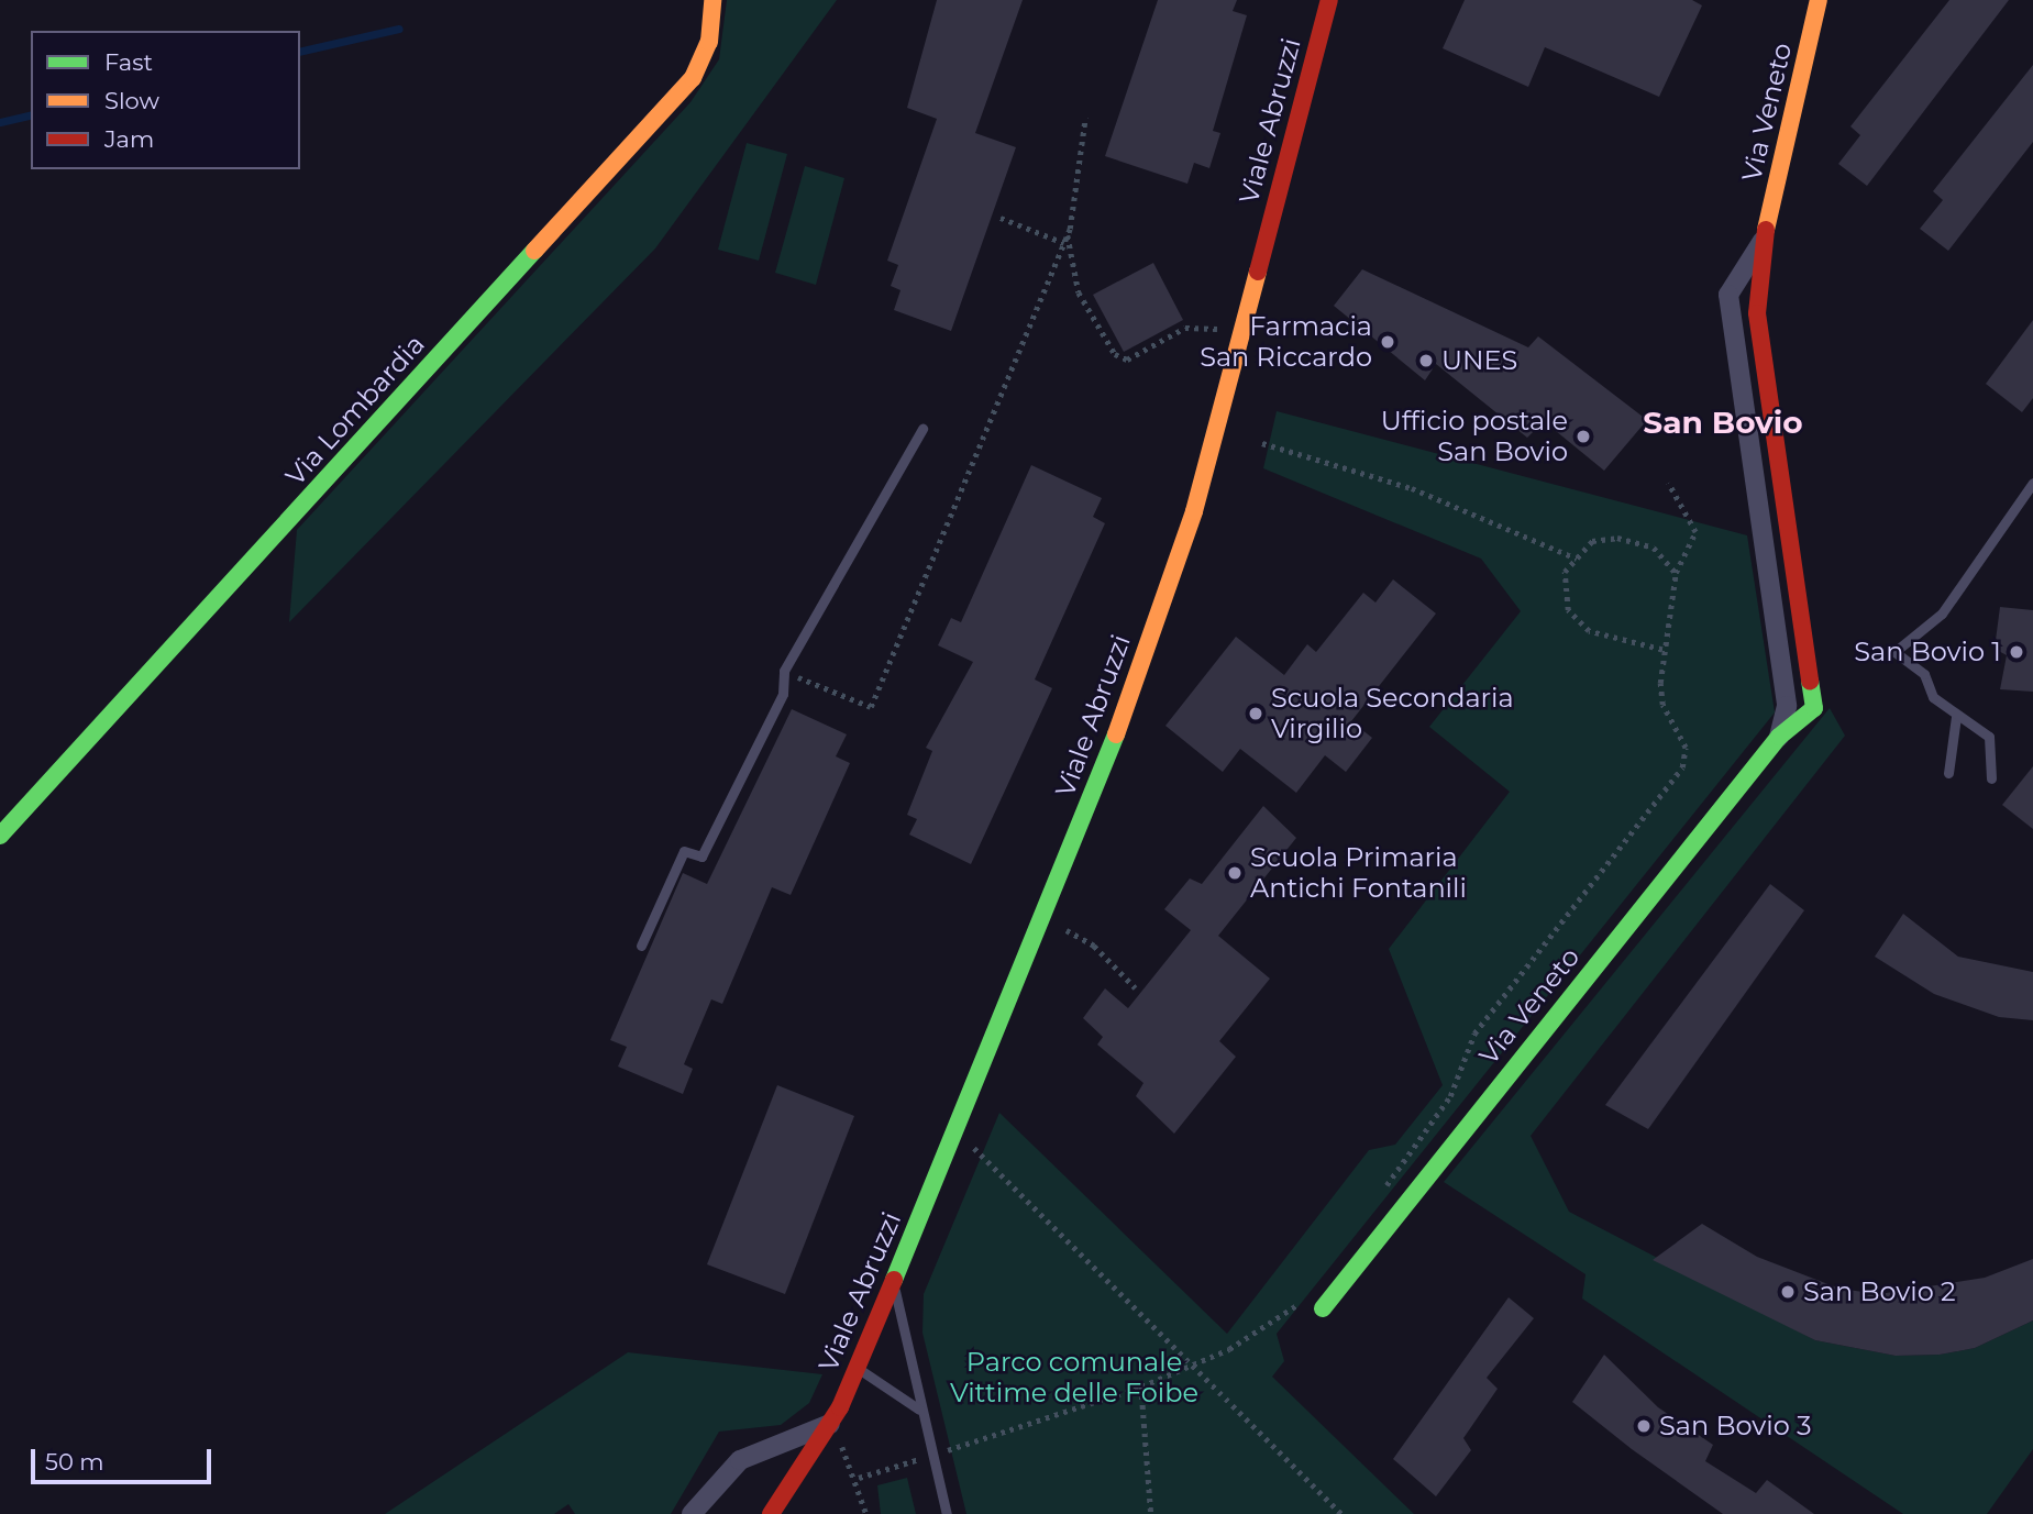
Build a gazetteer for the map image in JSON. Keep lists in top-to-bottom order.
{
  "streets": {
    "street": ["Via Veneto", "Viale Abruzzi", "Via Lombardia"]
  },
  "districts": ["San Bovio"],
  "parks": ["Parco comunale Vittime delle Foibe"],
  "places": [
    "Farmacia San Riccardo",
    "UNES",
    "Ufficio postale San Bovio",
    "San Bovio 1",
    "Scuola Secondaria Virgilio",
    "Scuola Primaria Antichi Fontanili",
    "San Bovio 2",
    "San Bovio 3"
  ],
  "legend": ["Fast", "Slow", "Jam"],
  "scale_bar": "50 m"
}
